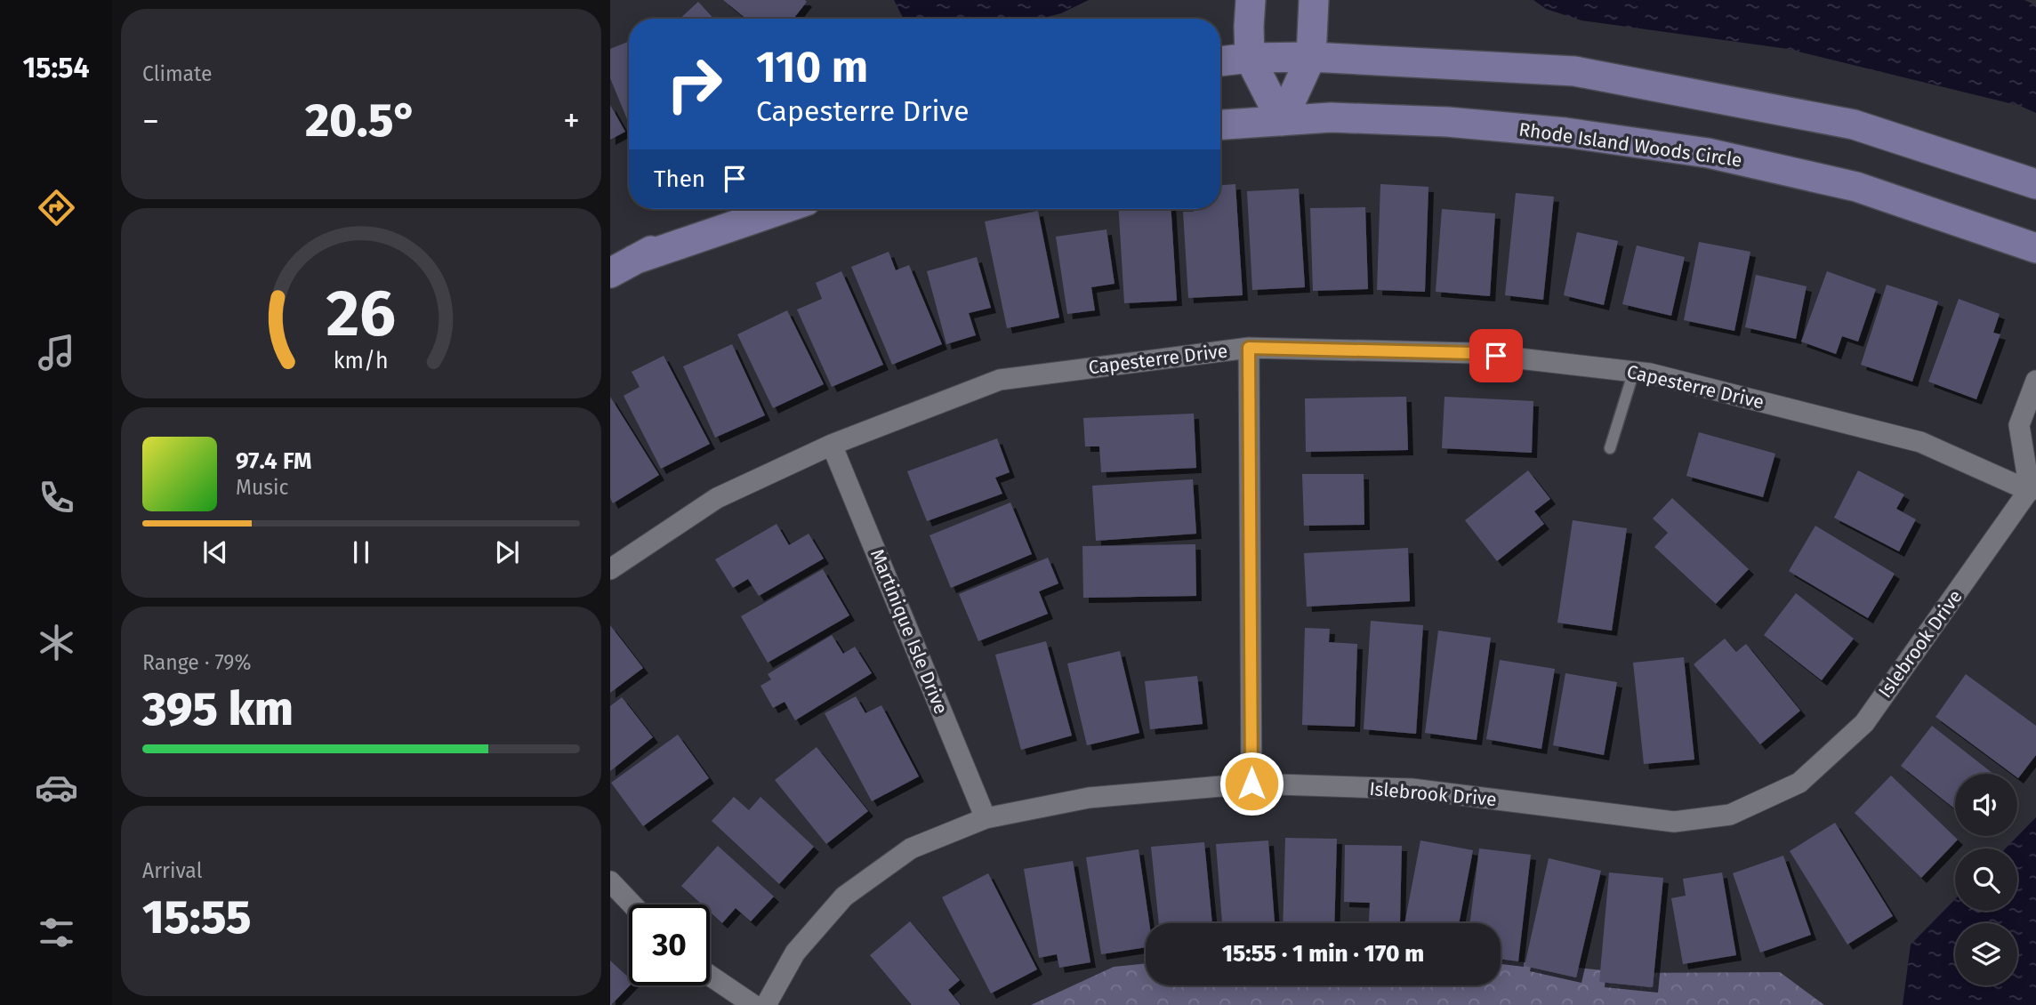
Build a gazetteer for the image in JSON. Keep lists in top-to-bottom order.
{
  "streets": {
    "street": [
      "Rhode Island Woods Circle",
      "Capesterre Drive",
      "Martinique Isle Drive",
      "Islebrook Drive"
    ]
  },
  "crossings": [
    ["Capesterre Drive", "Martinique Isle Drive"],
    ["Capesterre Drive", "Islebrook Drive"],
    ["Martinique Isle Drive", "Islebrook Drive"]
  ],
  "page": {
    "tabs": "15:54",
    "tile": [
      "Climate",
      ["Range · 79%", "395 km"],
      ["Arrival", "15:55"]
    ],
    "turn": ["110 m", "Capesterre Drive"],
    "heat": ["−", "20.5°", "+"],
    "then": "Then",
    "song": ["97.4 FM", "Music"],
    "limit": "30",
    "trip": "15:55 · 1 min · 170 m",
    "gauge": ["26", "km/h"]
  }
}
